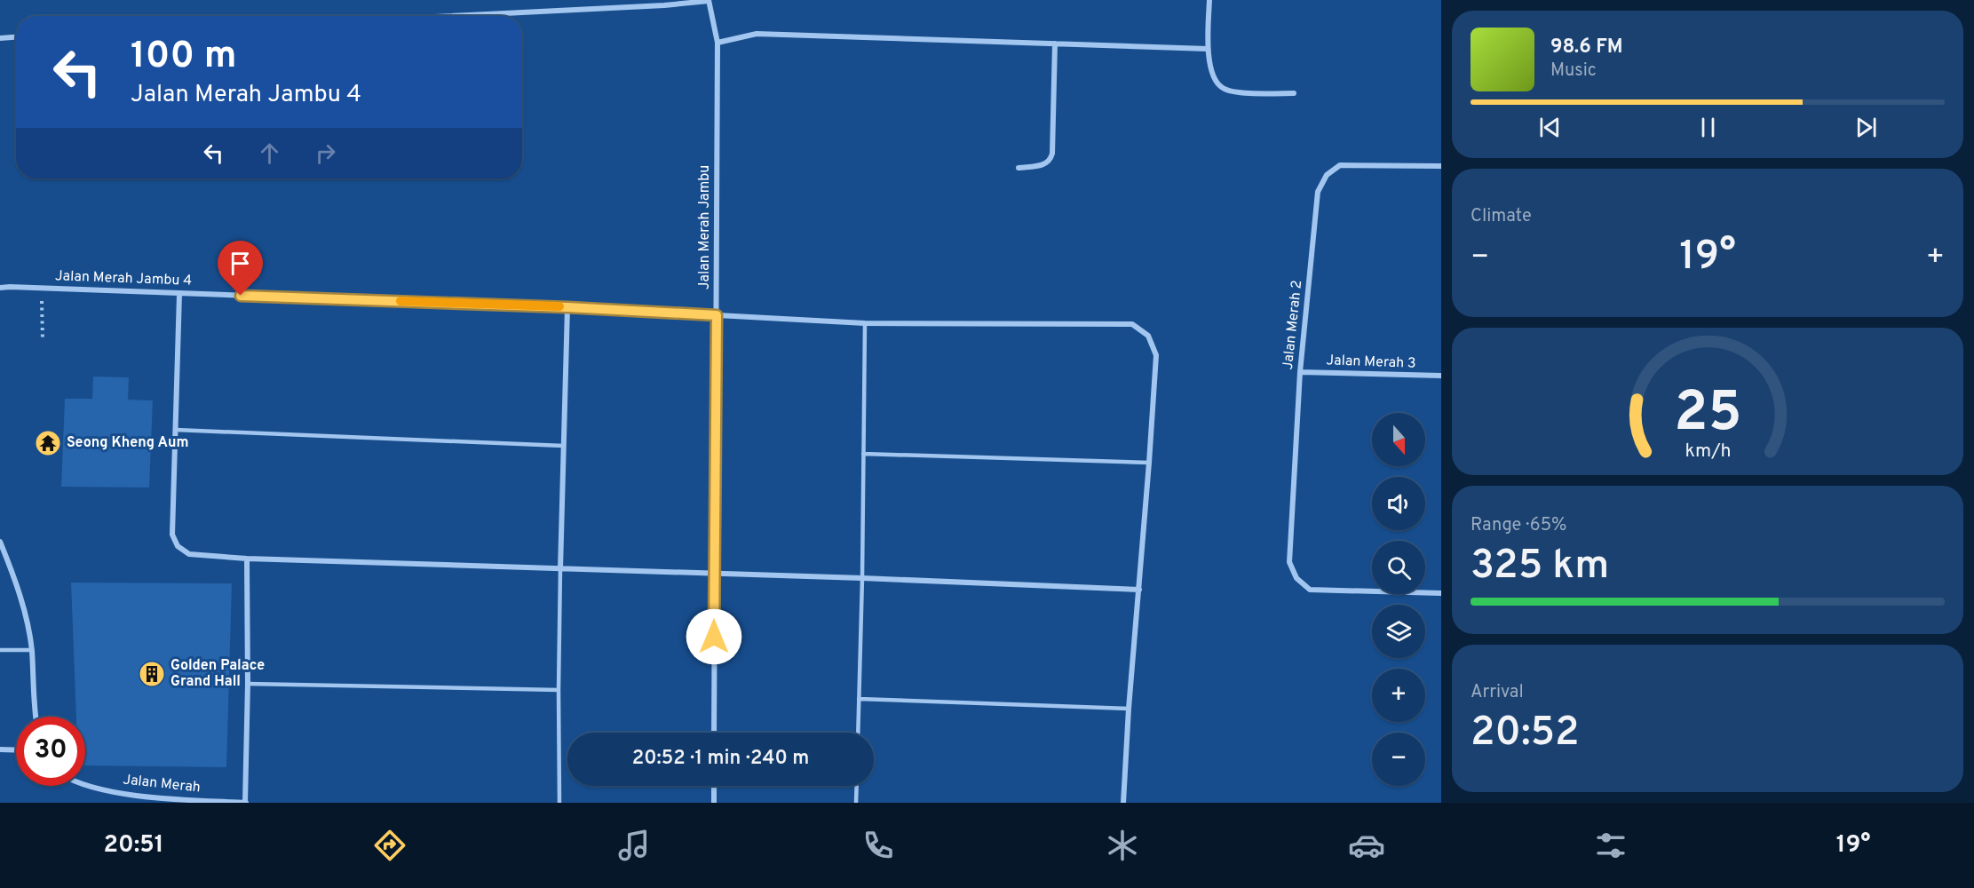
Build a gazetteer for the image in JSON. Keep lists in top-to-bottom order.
{
  "streets": {
    "street": [
      "Jalan Merah Jambu",
      "Jalan Merah Jambu 4",
      "Jalan Merah 2",
      "Jalan Merah 3",
      "Jalan Merah"
    ]
  },
  "crossings": [
    ["Jalan Merah Jambu", "Jalan Merah Jambu 4"],
    ["Jalan Merah 2", "Jalan Merah 3"]
  ],
  "places": {
    "temple": ["Seong Kheng Aum"],
    "building": ["Golden Palace Grand Hall"]
  },
  "north": "bottom",
  "page": {
    "turn": ["100 m", "Jalan Merah Jambu 4"],
    "song": ["98.6 FM", "Music"],
    "tile": [
      "Climate",
      ["Range · 65%", "325 km"],
      ["Arrival", "20:52"]
    ],
    "heat": ["−", "19°", "+"],
    "map_buttons": ["+", "−"],
    "limit": "30",
    "trip": "20:52 · 1 min · 240 m",
    "tabs": ["20:51", "19°"],
    "gauge": ["25", "km/h"]
  }
}
